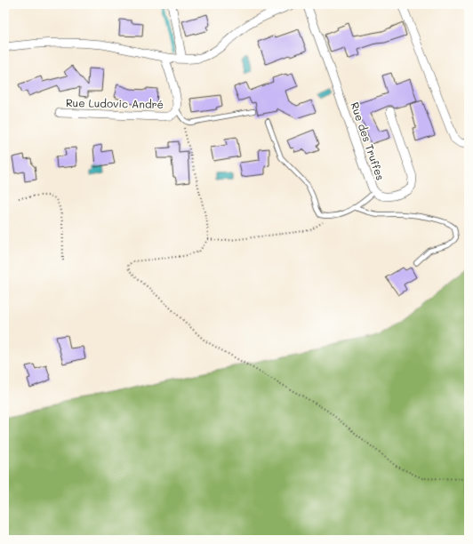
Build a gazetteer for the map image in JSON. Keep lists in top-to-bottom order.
{
  "streets": {
    "street": ["Rue Ludovic André", "Rue des Truffes"]
  }
}
